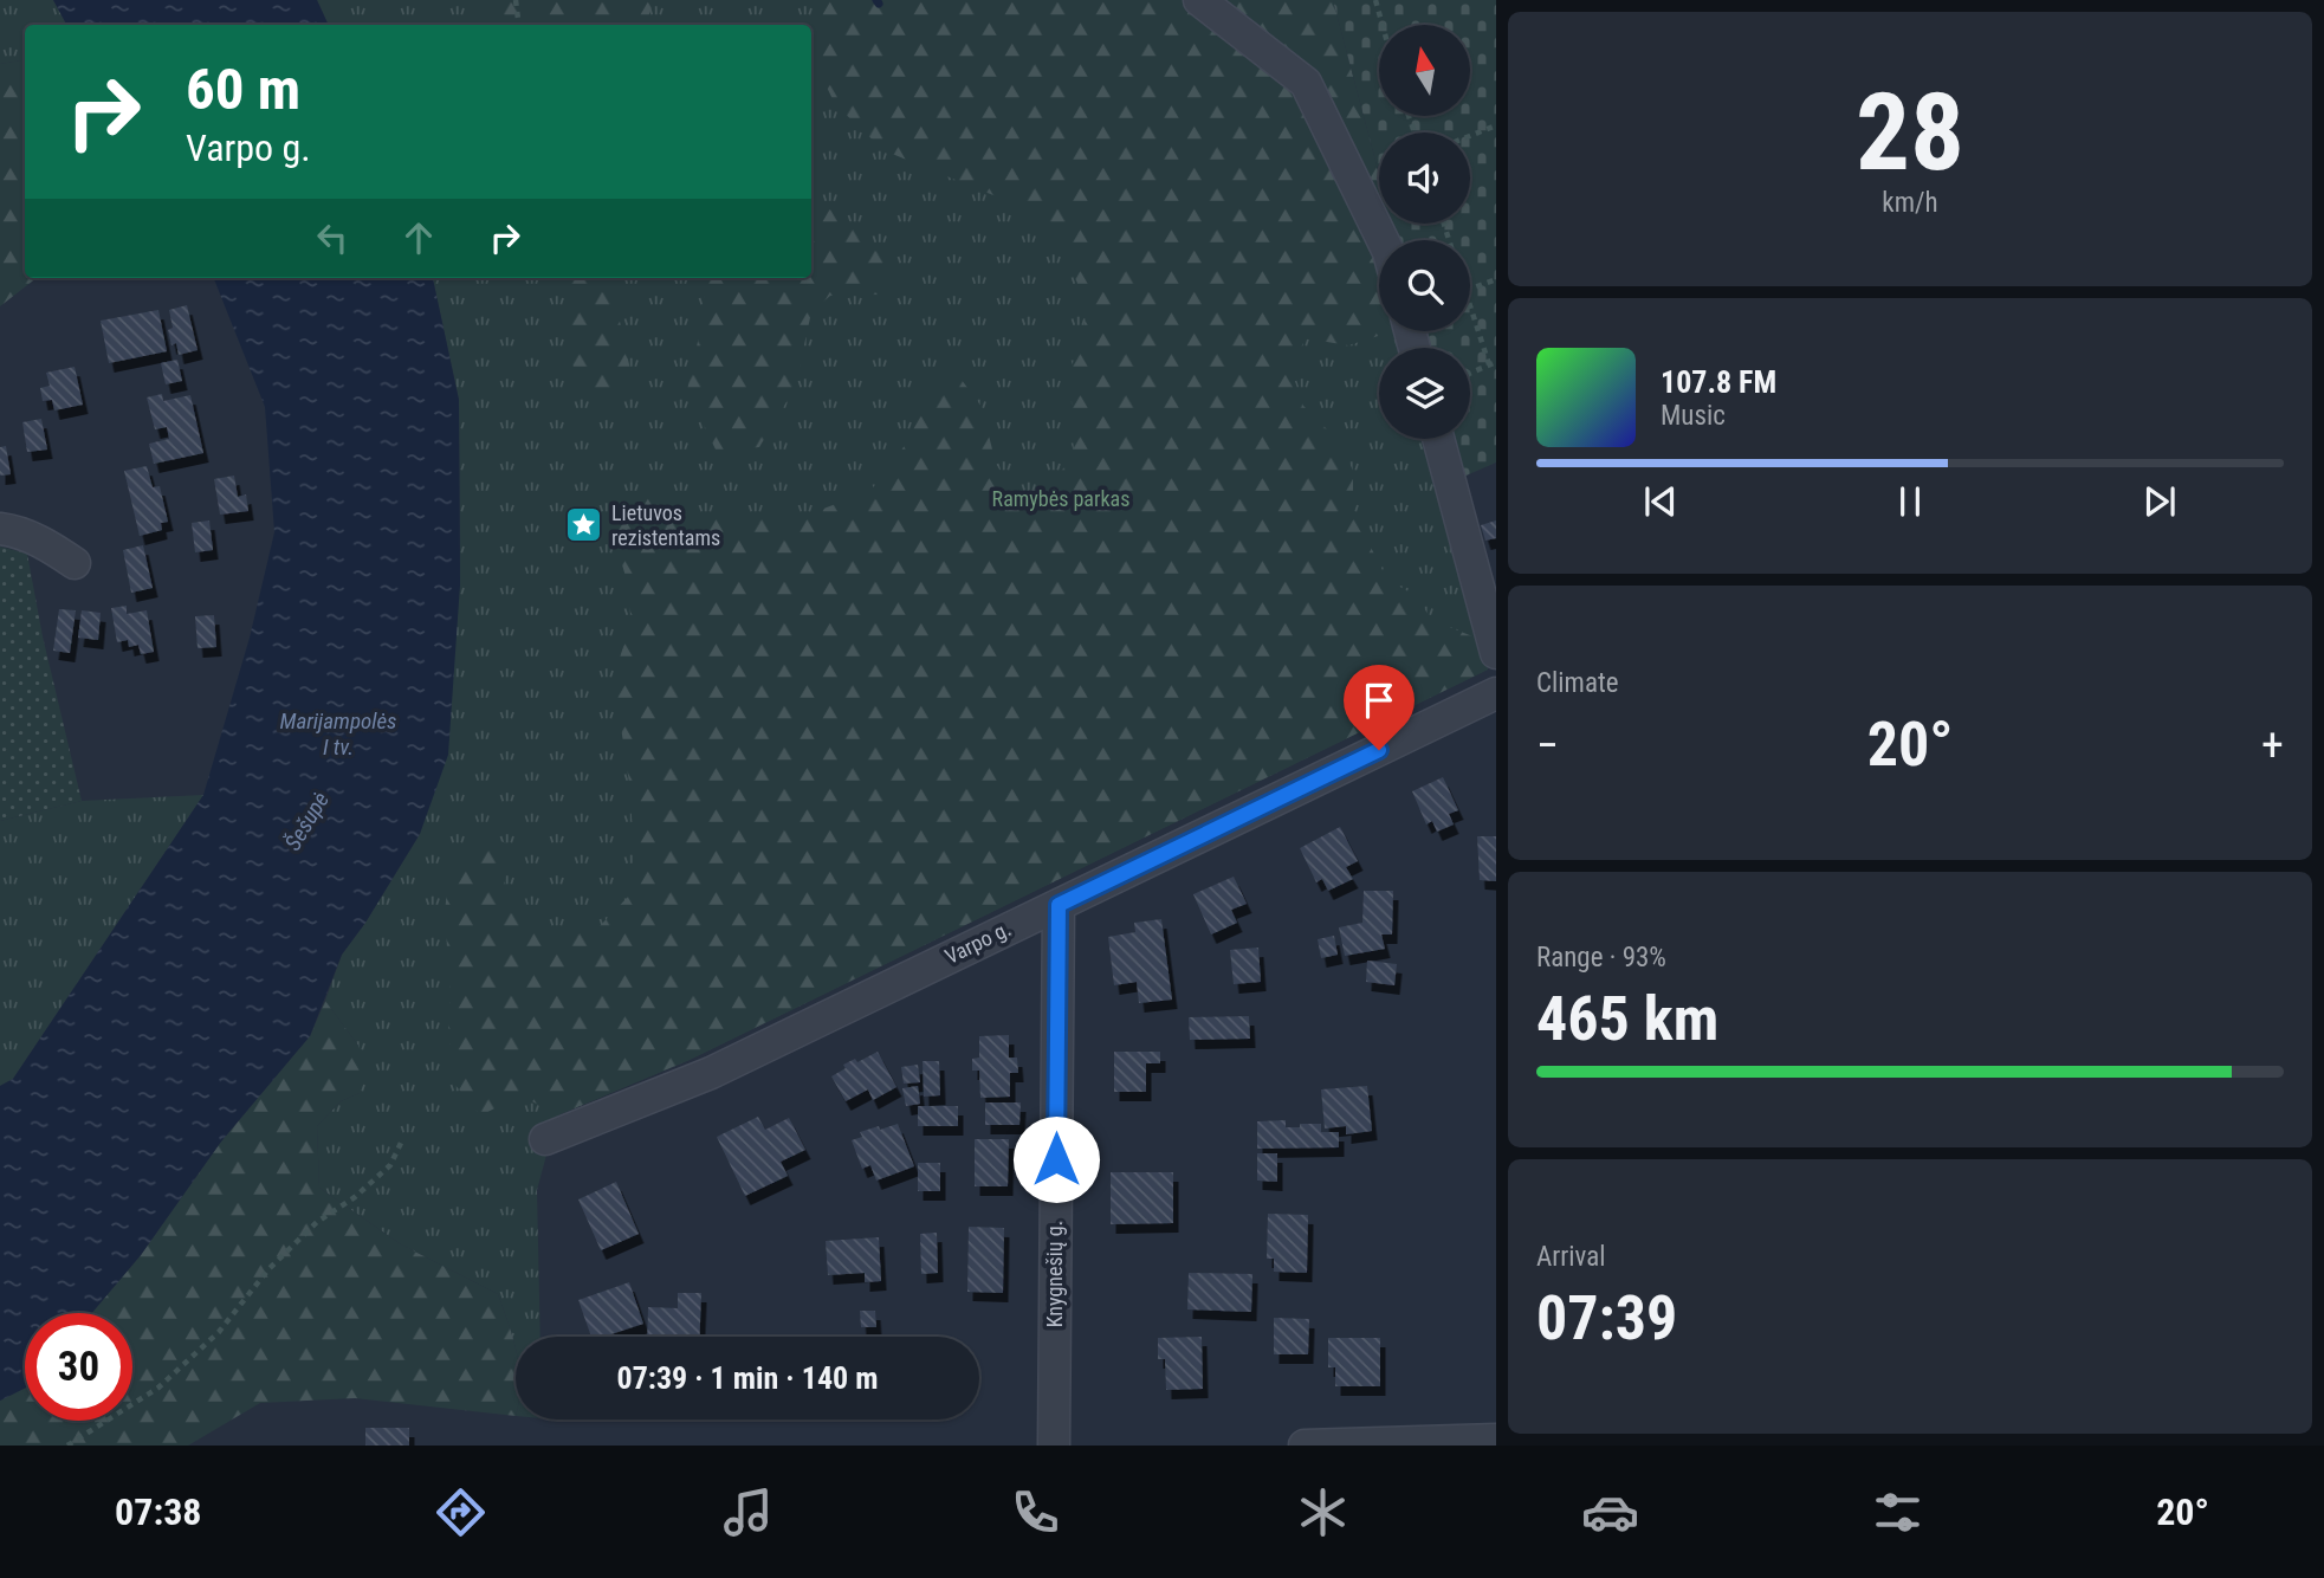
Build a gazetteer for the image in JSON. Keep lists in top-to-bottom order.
{
  "streets": {
    "street": ["Varpo g.", "Knygnešių g."]
  },
  "crossings": [
    ["Varpo g.", "Knygnešių g."]
  ],
  "water": ["Marijampolės I tv.", "Šešupė"],
  "parks": ["Ramybės parkas"],
  "places": {
    "place": ["Lietuvos rezistentams"]
  },
  "north": "top",
  "page": {
    "tile": [
      ["28", "km/h"],
      "Climate",
      ["Range · 93%", "465 km"],
      ["Arrival", "07:39"]
    ],
    "turn": ["60 m", "Varpo g."],
    "song": ["107.8 FM", "Music"],
    "heat": ["−", "20°", "+"],
    "limit": "30",
    "trip": "07:39 · 1 min · 140 m",
    "tabs": ["07:38", "20°"]
  }
}
